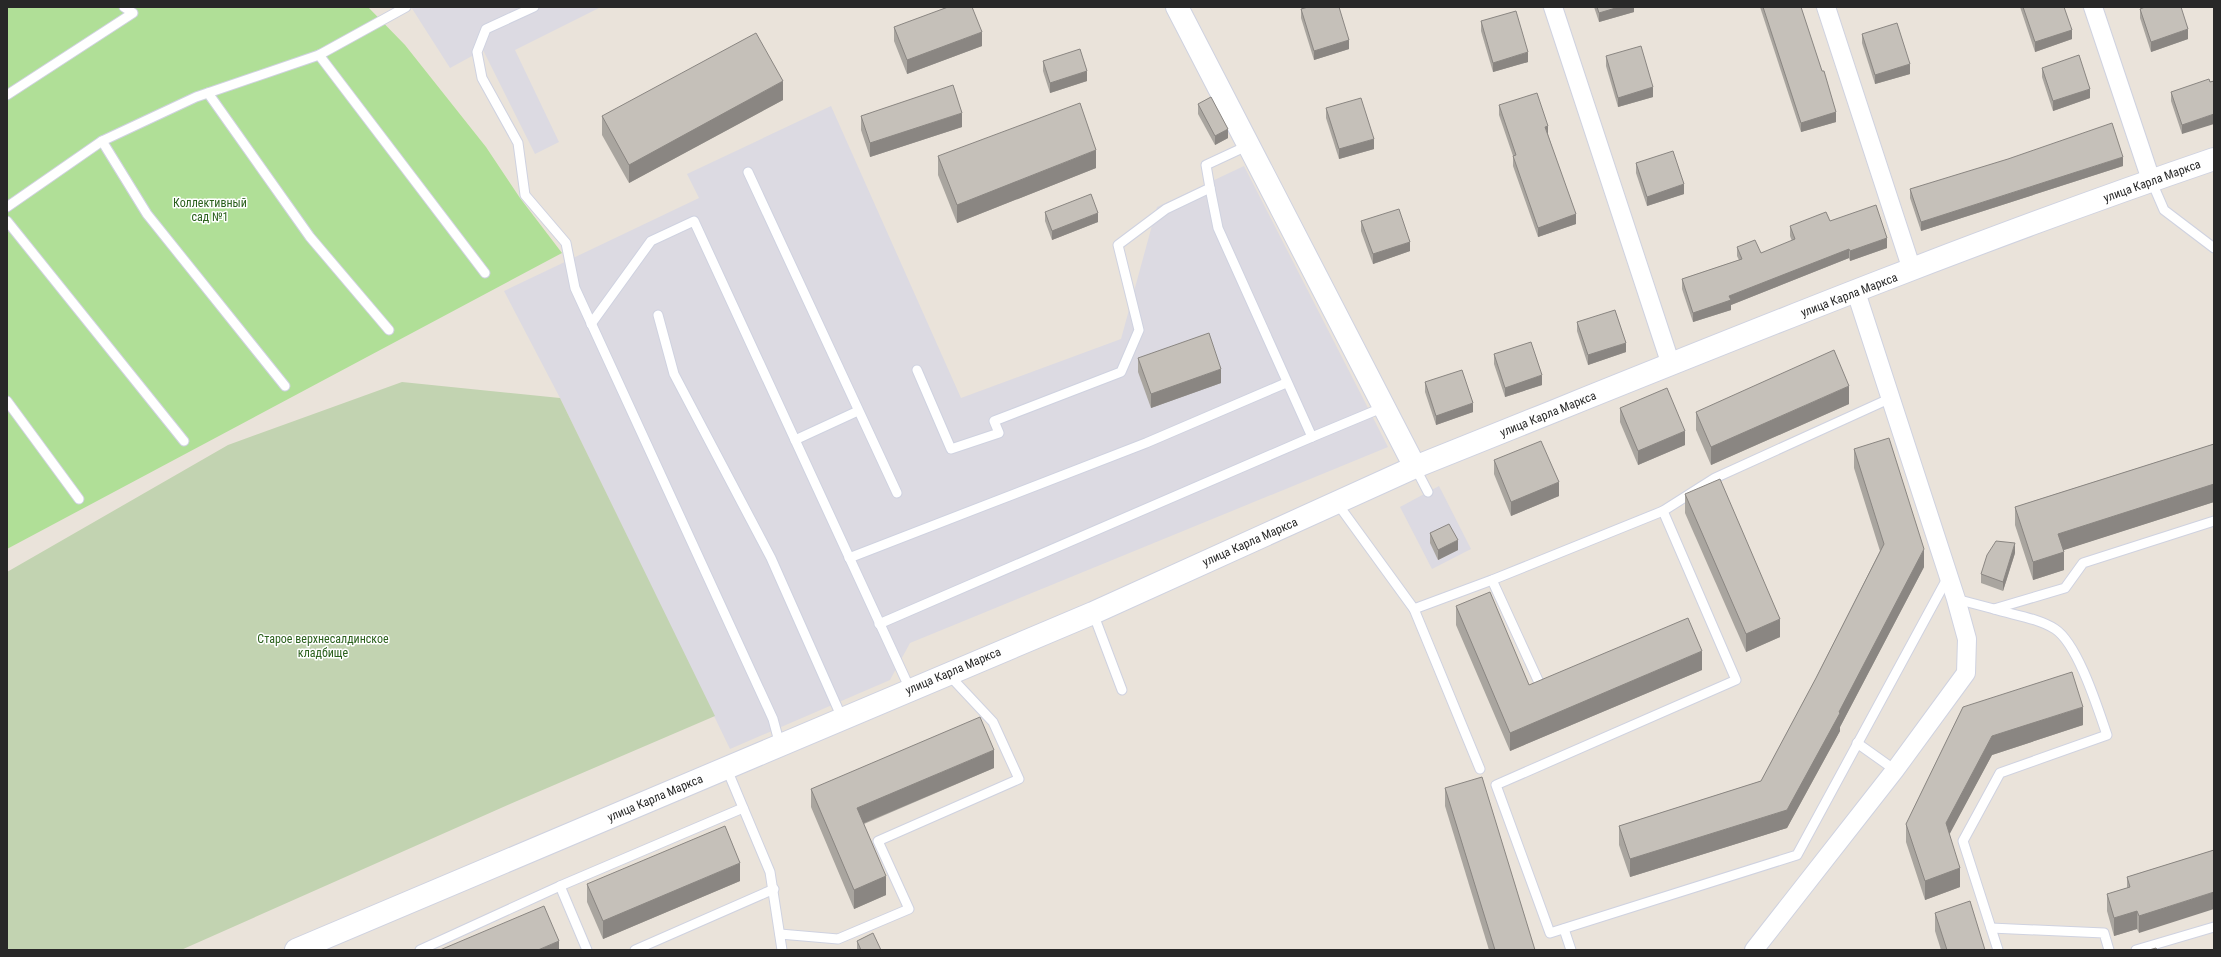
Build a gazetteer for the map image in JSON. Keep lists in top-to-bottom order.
{
  "streets": {
    "main road": ["улица Карла Маркса"]
  },
  "parks": ["Коллективный сад №1", "Старое верхнесалдинское кладбище"]
}
